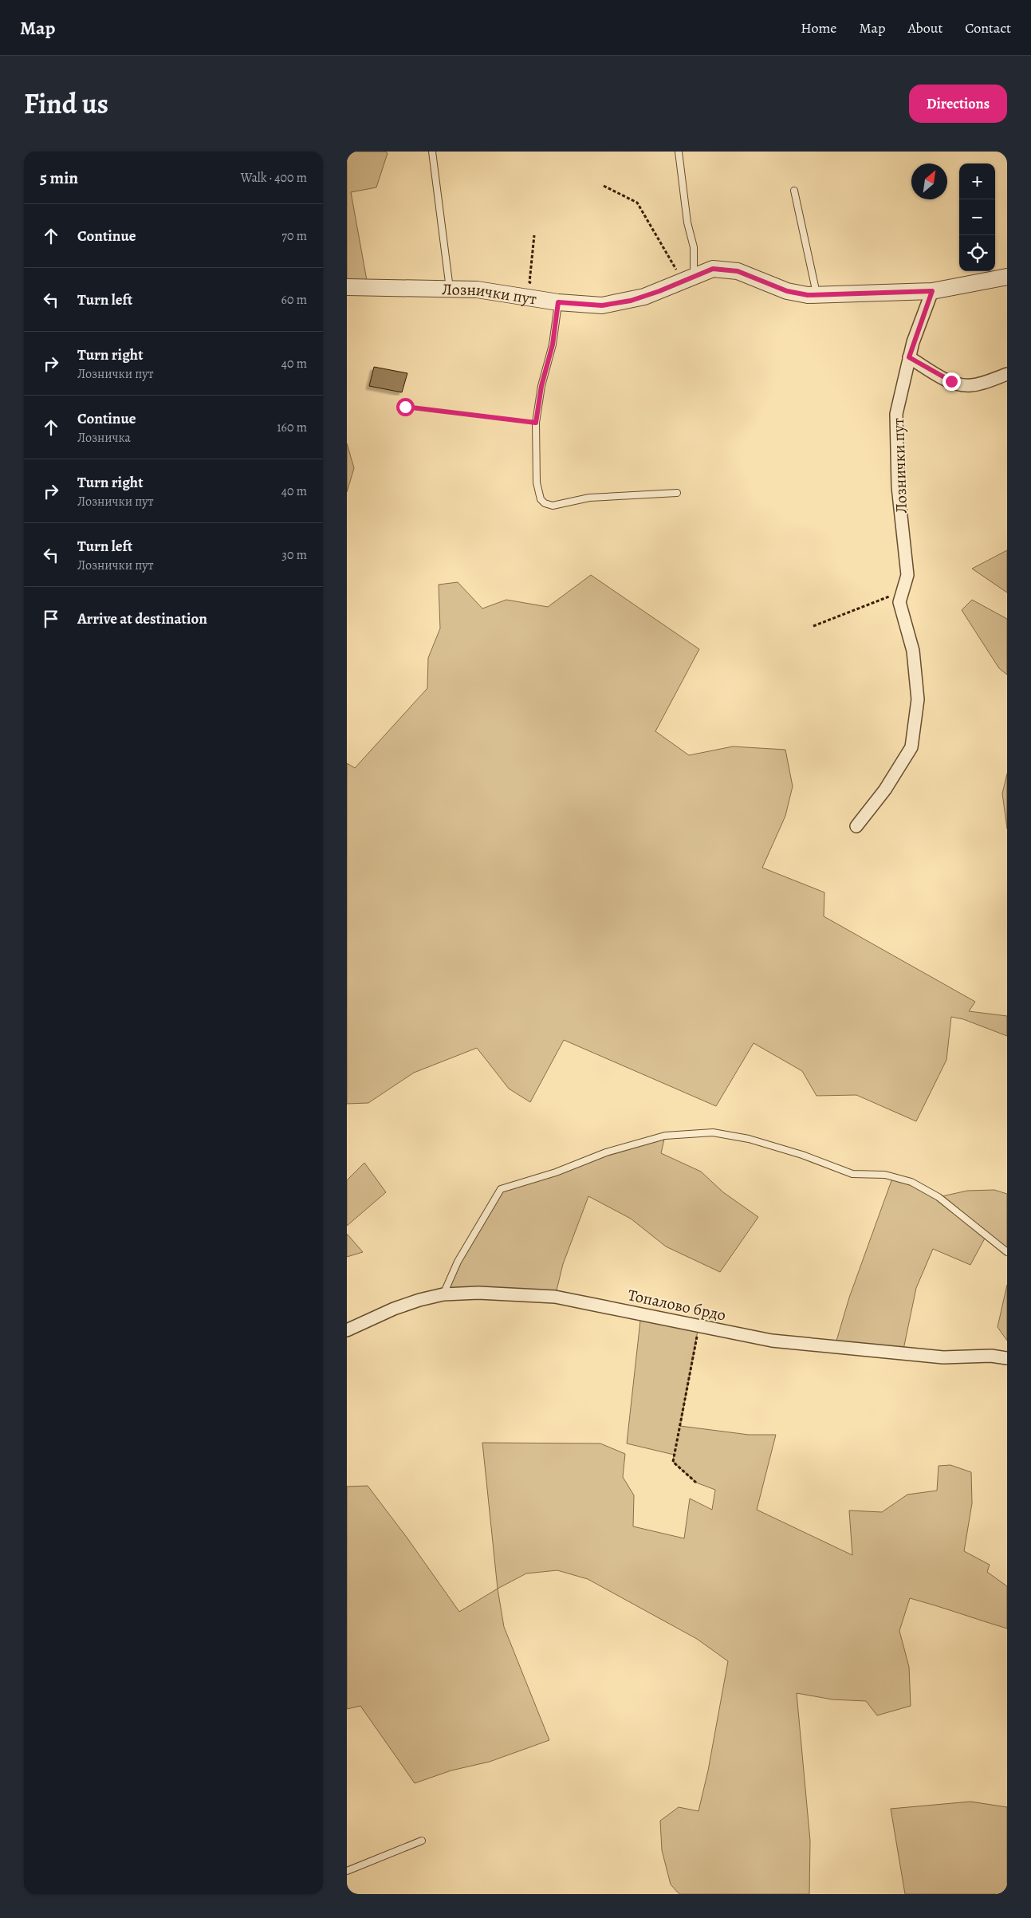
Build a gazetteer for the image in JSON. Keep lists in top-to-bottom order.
{
  "streets": {
    "street": ["Лознички пут", "Топалово брдо"]
  },
  "north": "top right",
  "page": {
    "header": "Map",
    "nav": [
      "Home",
      "Map",
      "About",
      "Contact"
    ],
    "title": "Find us",
    "buttons": "Directions",
    "heading": ["5 min", "Walk · 400 m"],
    "map_buttons": ["+", "−"],
    "list": [
      ["Continue", "70 m"],
      ["Turn left", "60 m"],
      ["Turn right", "Лознички пут", "40 m"],
      ["Continue", "Лозничка", "160 m"],
      ["Turn right", "Лознички пут", "40 m"],
      ["Turn left", "Лознички пут", "30 m"],
      "Arrive at destination"
    ]
  }
}
